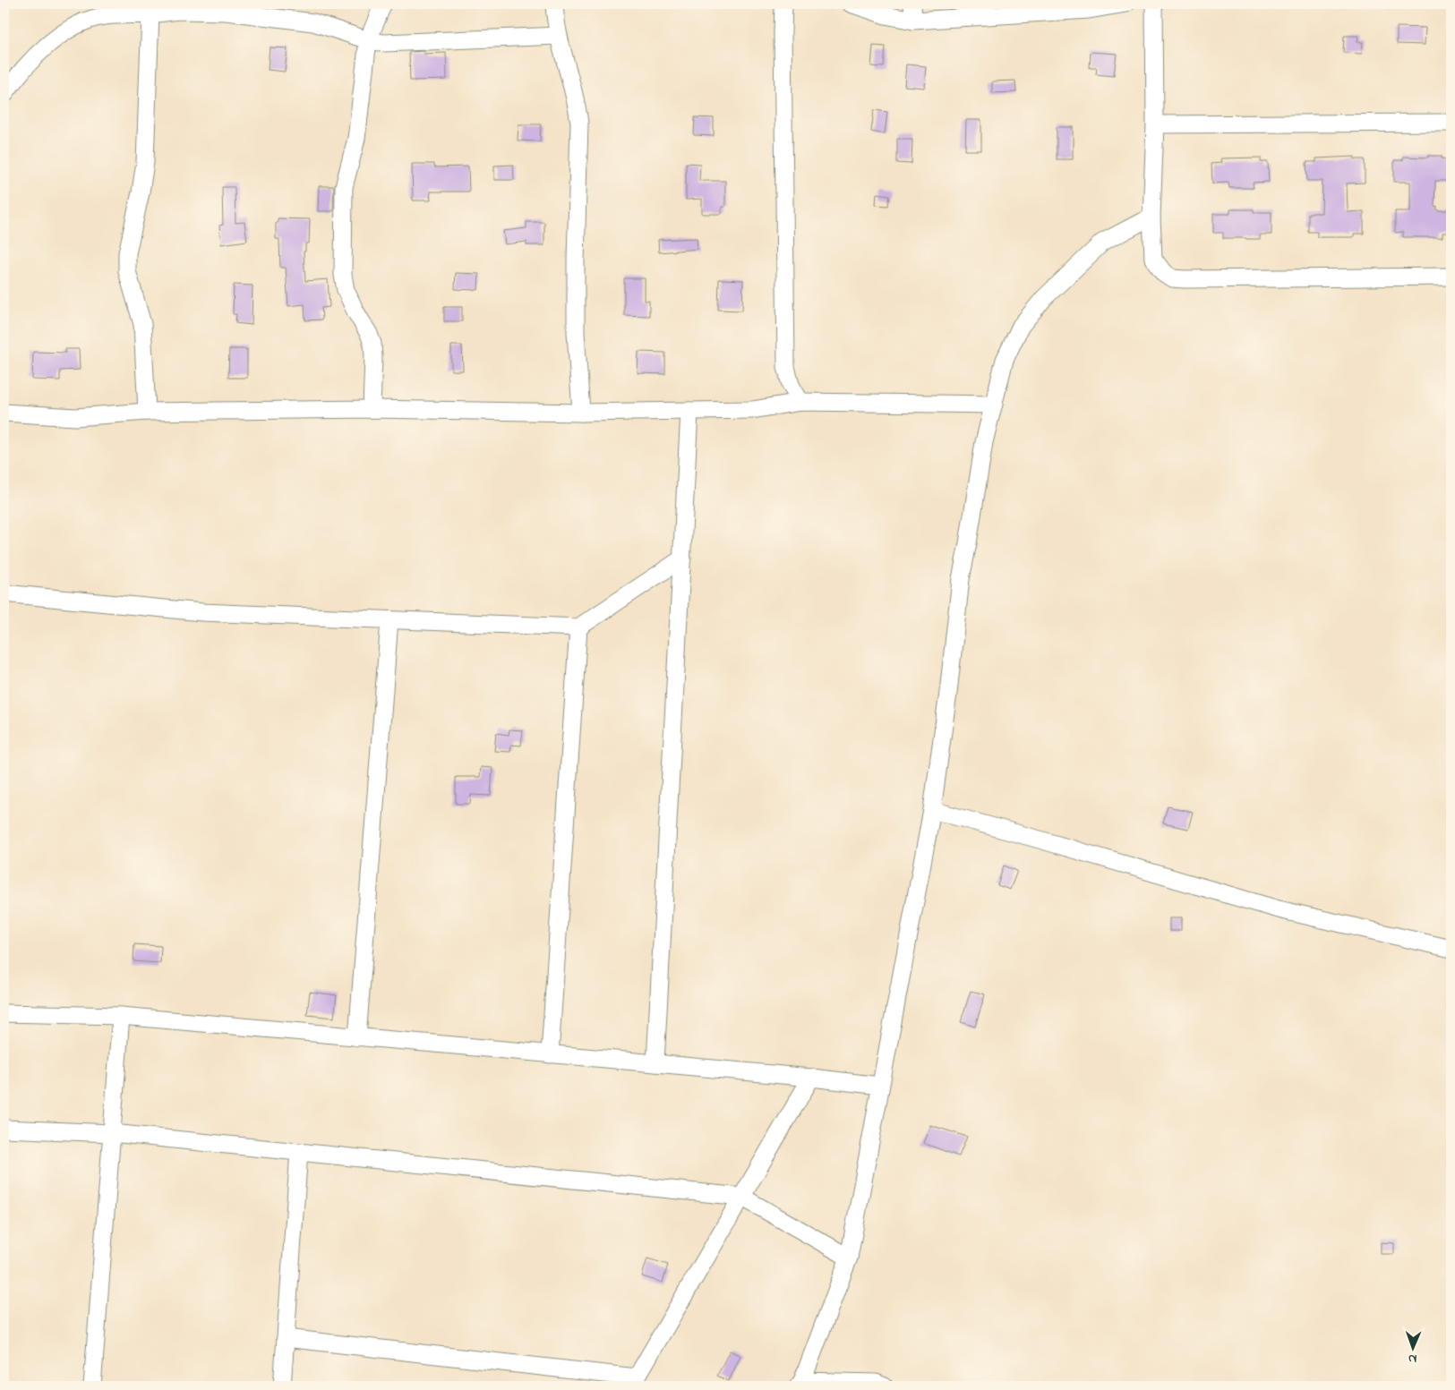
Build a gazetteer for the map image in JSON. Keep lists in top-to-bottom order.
{
  "north": "bottom"
}
